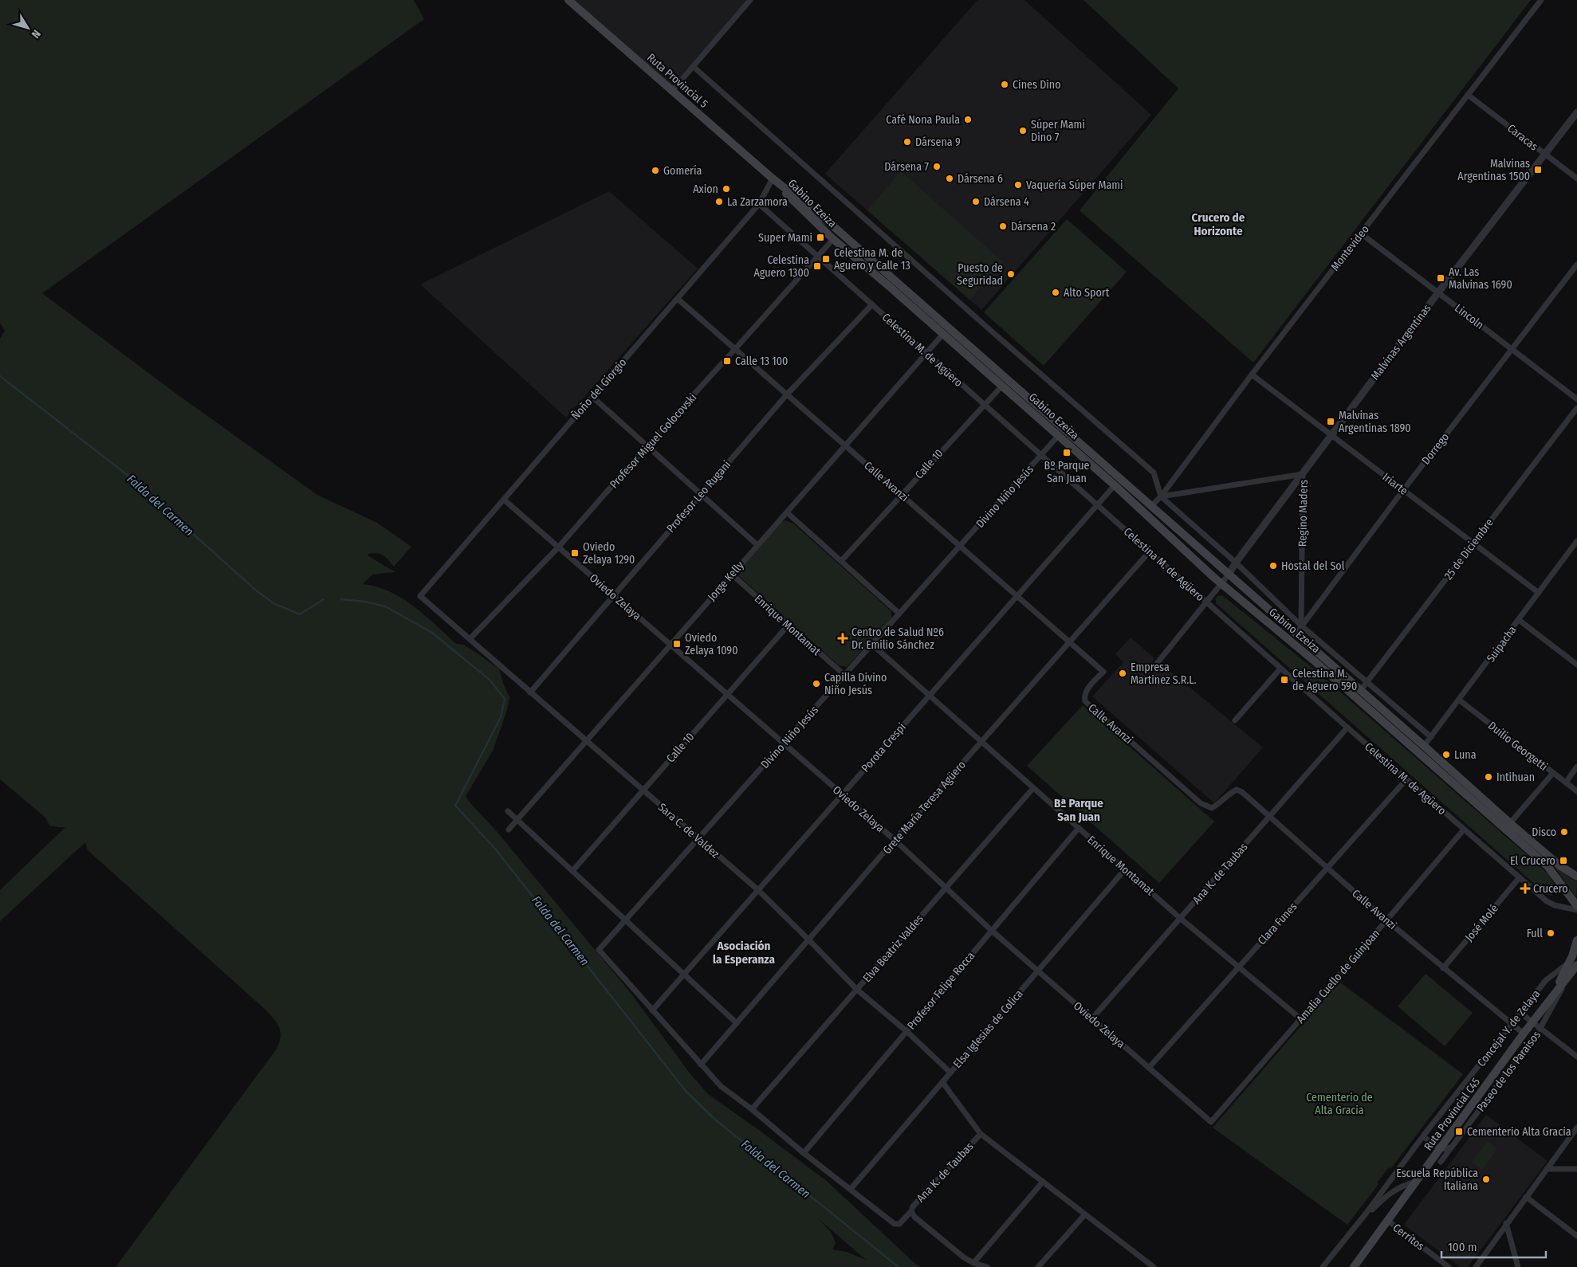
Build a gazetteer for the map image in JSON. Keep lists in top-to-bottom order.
{
  "streets": {
    "main road": ["Ruta Provincial 5", "Gabino Ezeiza", "Ruta Provincial C45"],
    "street": [
      "Caracas",
      "Montevideo",
      "Lincoln",
      "Malvinas Argentinas",
      "Celestina M. de Agüero",
      "Ñoño del Giorgio",
      "Profesor Miguel Golocovski",
      "Dorrego",
      "Calle 10",
      "Calle Avanzi",
      "Iriarte",
      "Profesor Leo Rugani",
      "Divino Niño Jesús",
      "Regino Maders",
      "25 de Diciembre",
      "Jorge Kelly",
      "Oviedo Zelaya",
      "Enrique Montamat",
      "Suipacha",
      "Duilio Georgetti",
      "Porota Crespi",
      "Grete María Teresa Agüero",
      "Sara C. de Valdez",
      "Ana K. de Taubas",
      "José Molé",
      "Clara Funes",
      "Elva Beatriz Valdes",
      "Amalia Cuello de Guinjoan",
      "Profesor Felipe Rocca",
      "Concejal Y. de Zelaya",
      "Elsa Iglesias de Colica",
      "Paseo de los Paraisos",
      "Cerritos"
    ]
  },
  "crossings": [
    ["Ruta Provincial 5", "Gabino Ezeiza"],
    ["Ruta Provincial 5", "Ñoño del Giorgio"],
    ["Caracas", "Montevideo"],
    ["Caracas", "Malvinas Argentinas"],
    ["Gabino Ezeiza", "Montevideo"],
    ["Gabino Ezeiza", "Malvinas Argentinas"],
    ["Gabino Ezeiza", "Ñoño del Giorgio"],
    ["Gabino Ezeiza", "Profesor Miguel Golocovski"],
    ["Gabino Ezeiza", "Dorrego"],
    ["Gabino Ezeiza", "Calle 10"],
    ["Gabino Ezeiza", "Divino Niño Jesús"],
    ["Gabino Ezeiza", "25 de Diciembre"],
    ["Gabino Ezeiza", "Jorge Kelly"],
    ["Gabino Ezeiza", "Suipacha"],
    ["Gabino Ezeiza", "Porota Crespi"],
    ["Montevideo", "Lincoln"],
    ["Montevideo", "Iriarte"],
    ["Montevideo", "Regino Maders"],
    ["Lincoln", "Malvinas Argentinas"],
    ["Lincoln", "Dorrego"],
    ["Malvinas Argentinas", "Iriarte"],
    ["Malvinas Argentinas", "Regino Maders"],
    ["Celestina M. de Agüero", "Ñoño del Giorgio"],
    ["Celestina M. de Agüero", "Profesor Miguel Golocovski"],
    ["Celestina M. de Agüero", "Calle 10"],
    ["Celestina M. de Agüero", "Profesor Leo Rugani"],
    ["Celestina M. de Agüero", "Divino Niño Jesús"],
    ["Celestina M. de Agüero", "Jorge Kelly"],
    ["Celestina M. de Agüero", "Porota Crespi"],
    ["Celestina M. de Agüero", "Grete María Teresa Agüero"],
    ["Celestina M. de Agüero", "Ana K. de Taubas"],
    ["Celestina M. de Agüero", "José Molé"],
    ["Celestina M. de Agüero", "Clara Funes"],
    ["Celestina M. de Agüero", "Amalia Cuello de Guinjoan"],
    ["Ñoño del Giorgio", "Calle Avanzi"],
    ["Ñoño del Giorgio", "Oviedo Zelaya"],
    ["Ñoño del Giorgio", "Sara C. de Valdez"],
    ["Profesor Miguel Golocovski", "Calle Avanzi"],
    ["Profesor Miguel Golocovski", "Oviedo Zelaya"],
    ["Profesor Miguel Golocovski", "Sara C. de Valdez"],
    ["Dorrego", "Iriarte"],
    ["Dorrego", "Regino Maders"],
    ["Calle 10", "Calle Avanzi"],
    ["Calle 10", "Oviedo Zelaya"],
    ["Calle 10", "Enrique Montamat"],
    ["Calle 10", "Sara C. de Valdez"],
    ["Calle Avanzi", "Profesor Leo Rugani"],
    ["Calle Avanzi", "Divino Niño Jesús"],
    ["Calle Avanzi", "Jorge Kelly"],
    ["Calle Avanzi", "Porota Crespi"],
    ["Calle Avanzi", "Grete María Teresa Agüero"],
    ["Calle Avanzi", "Ana K. de Taubas"],
    ["Calle Avanzi", "José Molé"],
    ["Calle Avanzi", "Clara Funes"],
    ["Calle Avanzi", "Amalia Cuello de Guinjoan"],
    ["Calle Avanzi", "Concejal Y. de Zelaya"],
    ["Calle Avanzi", "Ruta Provincial C45"],
    ["Iriarte", "25 de Diciembre"],
    ["Iriarte", "Suipacha"],
    ["Profesor Leo Rugani", "Oviedo Zelaya"],
    ["Profesor Leo Rugani", "Sara C. de Valdez"],
    ["Divino Niño Jesús", "Oviedo Zelaya"],
    ["Divino Niño Jesús", "Enrique Montamat"],
    ["Divino Niño Jesús", "Porota Crespi"],
    ["Divino Niño Jesús", "Sara C. de Valdez"],
    ["Jorge Kelly", "Oviedo Zelaya"],
    ["Jorge Kelly", "Enrique Montamat"],
    ["Jorge Kelly", "Sara C. de Valdez"],
    ["Oviedo Zelaya", "Porota Crespi"],
    ["Oviedo Zelaya", "Grete María Teresa Agüero"],
    ["Oviedo Zelaya", "Ana K. de Taubas"],
    ["Oviedo Zelaya", "Clara Funes"],
    ["Oviedo Zelaya", "Elva Beatriz Valdes"],
    ["Oviedo Zelaya", "Amalia Cuello de Guinjoan"],
    ["Oviedo Zelaya", "Profesor Felipe Rocca"],
    ["Oviedo Zelaya", "Elsa Iglesias de Colica"],
    ["Enrique Montamat", "Porota Crespi"],
    ["Enrique Montamat", "Grete María Teresa Agüero"],
    ["Enrique Montamat", "Ana K. de Taubas"],
    ["Enrique Montamat", "Clara Funes"],
    ["Enrique Montamat", "Elva Beatriz Valdes"],
    ["Enrique Montamat", "Amalia Cuello de Guinjoan"],
    ["Enrique Montamat", "Profesor Felipe Rocca"],
    ["Enrique Montamat", "Elsa Iglesias de Colica"],
    ["Suipacha", "Duilio Georgetti"],
    ["Porota Crespi", "Sara C. de Valdez"],
    ["Grete María Teresa Agüero", "Sara C. de Valdez"],
    ["Sara C. de Valdez", "Elva Beatriz Valdes"],
    ["Sara C. de Valdez", "Profesor Felipe Rocca"],
    ["Sara C. de Valdez", "Elsa Iglesias de Colica"],
    ["Ana K. de Taubas", "Elsa Iglesias de Colica"],
    ["Concejal Y. de Zelaya", "Ruta Provincial C45"],
    ["Paseo de los Paraisos", "Ruta Provincial C45"],
    ["Ruta Provincial C45", "Cerritos"]
  ],
  "districts": ["Crucero de Horizonte", "Bª Parque San Juan", "Asociación la Esperanza"],
  "water": ["Falda del Carmen"],
  "parks": ["Cementerio de Alta Gracia"],
  "places": {
    "other": [
      "Cines Dino",
      "Café Nona Paula",
      "Súper Mami Dino 7",
      "Dársena 9",
      "Dársena 7",
      "Gomería",
      "Dársena 6",
      "Vaquería Súper Mami",
      "Axion",
      "La Zarzamora",
      "Dársena 4",
      "Dársena 2",
      "Puesto de Seguridad",
      "Alto Sport",
      "Hostal del Sol",
      "Empresa Martinez S.R.L.",
      "Capilla Divino Niño Jesús",
      "Luna",
      "Intihuan",
      "Disco",
      "Full",
      "Escuela República Italiana"
    ],
    "transit": [
      "Malvinas Argentinas 1500",
      "Super Mami",
      "Celestina M. de Aguero y Calle 13",
      "Celestina Aguero 1300",
      "Av. Las Malvinas 1690",
      "Calle 13 100",
      "Malvinas Argentinas 1890",
      "Bº Parque San Juan",
      "Oviedo Zelaya 1290",
      "Oviedo Zelaya 1090",
      "Celestina M. de Aguero 590",
      "El Crucero",
      "Cementerio Alta Gracia"
    ],
    "health": ["Centro de Salud Nº6 Dr. Emilio Sánchez", "Crucero"]
  },
  "scale_bar": "100 m",
  "north": "bottom right"
}
